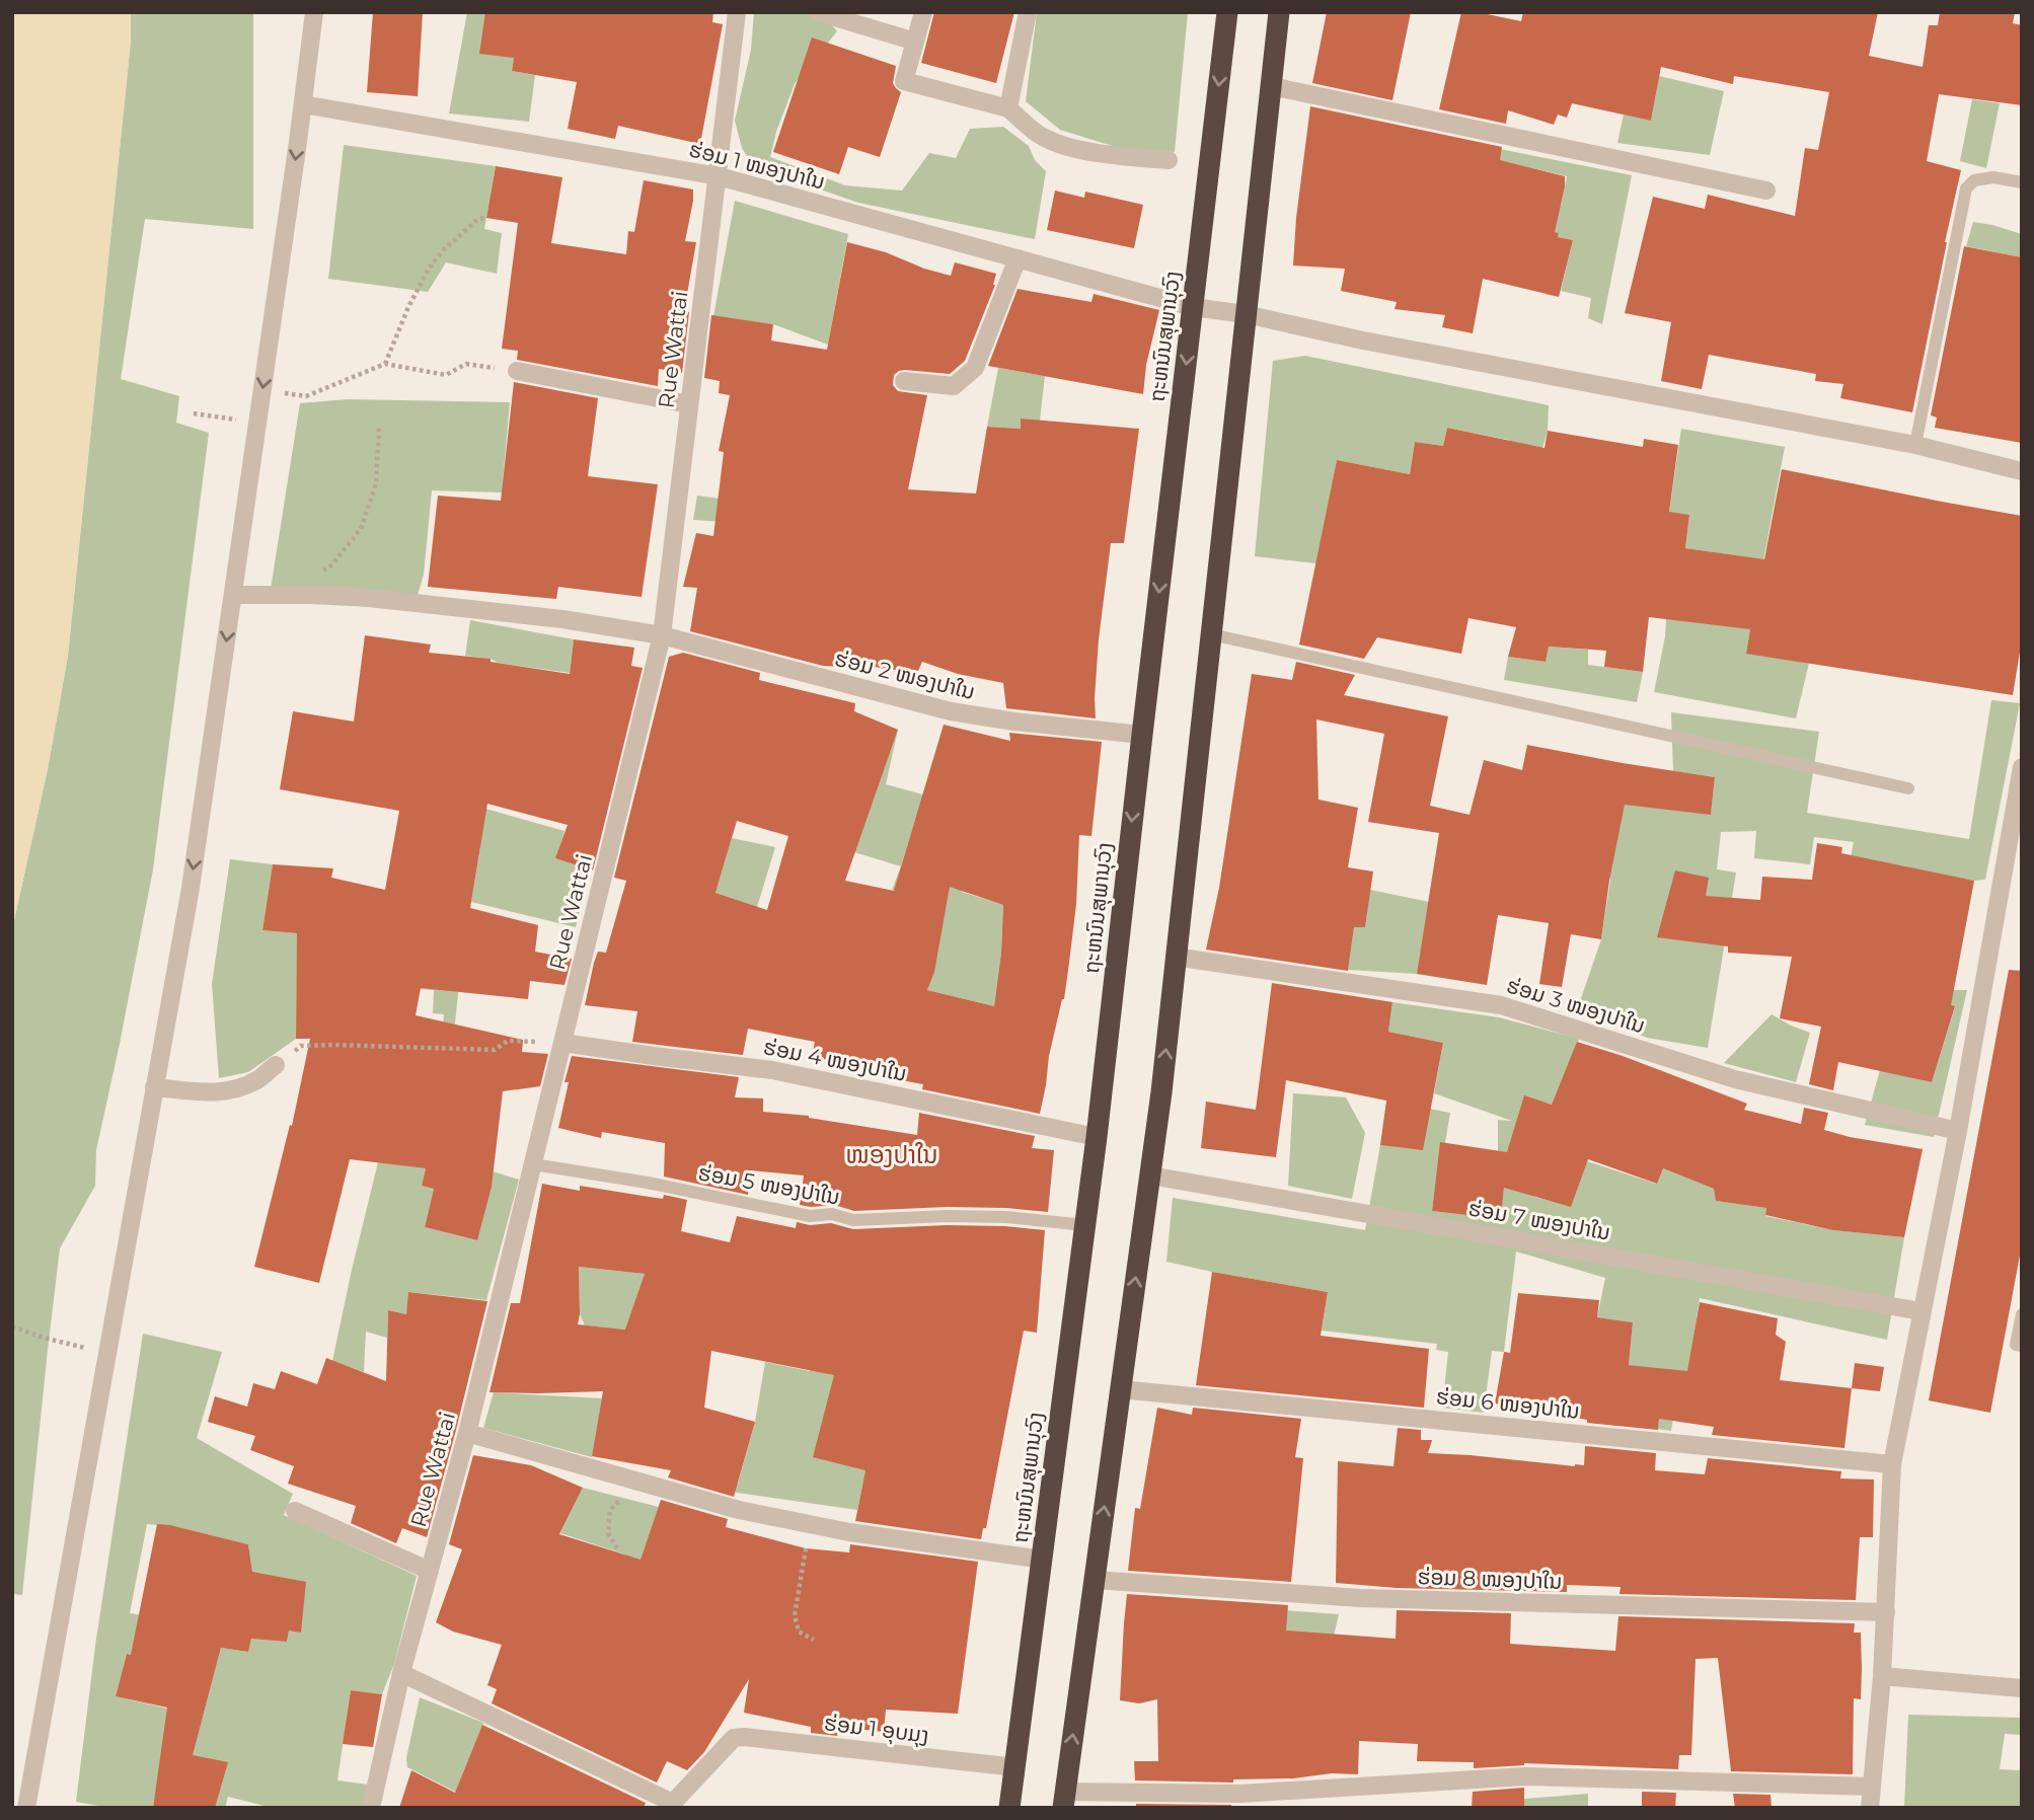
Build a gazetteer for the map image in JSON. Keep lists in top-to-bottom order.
{
  "streets": {
    "highway": ["ຖະຫນົນສຸພານຸວົງ"],
    "street": [
      "ຮ່ອມ 1 ໜອງປາໃນ",
      "Rue Wattai",
      "ຮ່ອມ 2 ໜອງປາໃນ",
      "ຮ່ອມ 3 ໜອງປາໃນ",
      "ຮ່ອມ 4 ໜອງປາໃນ",
      "ຮ່ອມ 7 ໜອງປາໃນ",
      "ຮ່ອມ 6 ໜອງປາໃນ",
      "ຮ່ອມ 8 ໜອງປາໃນ",
      "ຮ່ອມ 1 ອຸບມຸງ"
    ],
    "lane": ["ຮ່ອມ 5 ໜອງປາໃນ"]
  },
  "crossings": [
    ["ຮ່ອມ 1 ໜອງປາໃນ", "ຖະຫນົນສຸພານຸວົງ"],
    ["ຮ່ອມ 1 ໜອງປາໃນ", "Rue Wattai"],
    ["ຖະຫນົນສຸພານຸວົງ", "ຮ່ອມ 2 ໜອງປາໃນ"],
    ["ຖະຫນົນສຸພານຸວົງ", "ຮ່ອມ 4 ໜອງປາໃນ"],
    ["ຖະຫນົນສຸພານຸວົງ", "ຮ່ອມ 5 ໜອງປາໃນ"],
    ["ຖະຫນົນສຸພານຸວົງ", "ຮ່ອມ 1 ອຸບມຸງ"],
    ["Rue Wattai", "ຮ່ອມ 2 ໜອງປາໃນ"],
    ["Rue Wattai", "ຮ່ອມ 4 ໜອງປາໃນ"],
    ["Rue Wattai", "ຮ່ອມ 5 ໜອງປາໃນ"]
  ],
  "districts": ["ໜອງປາໃນ"]
}
